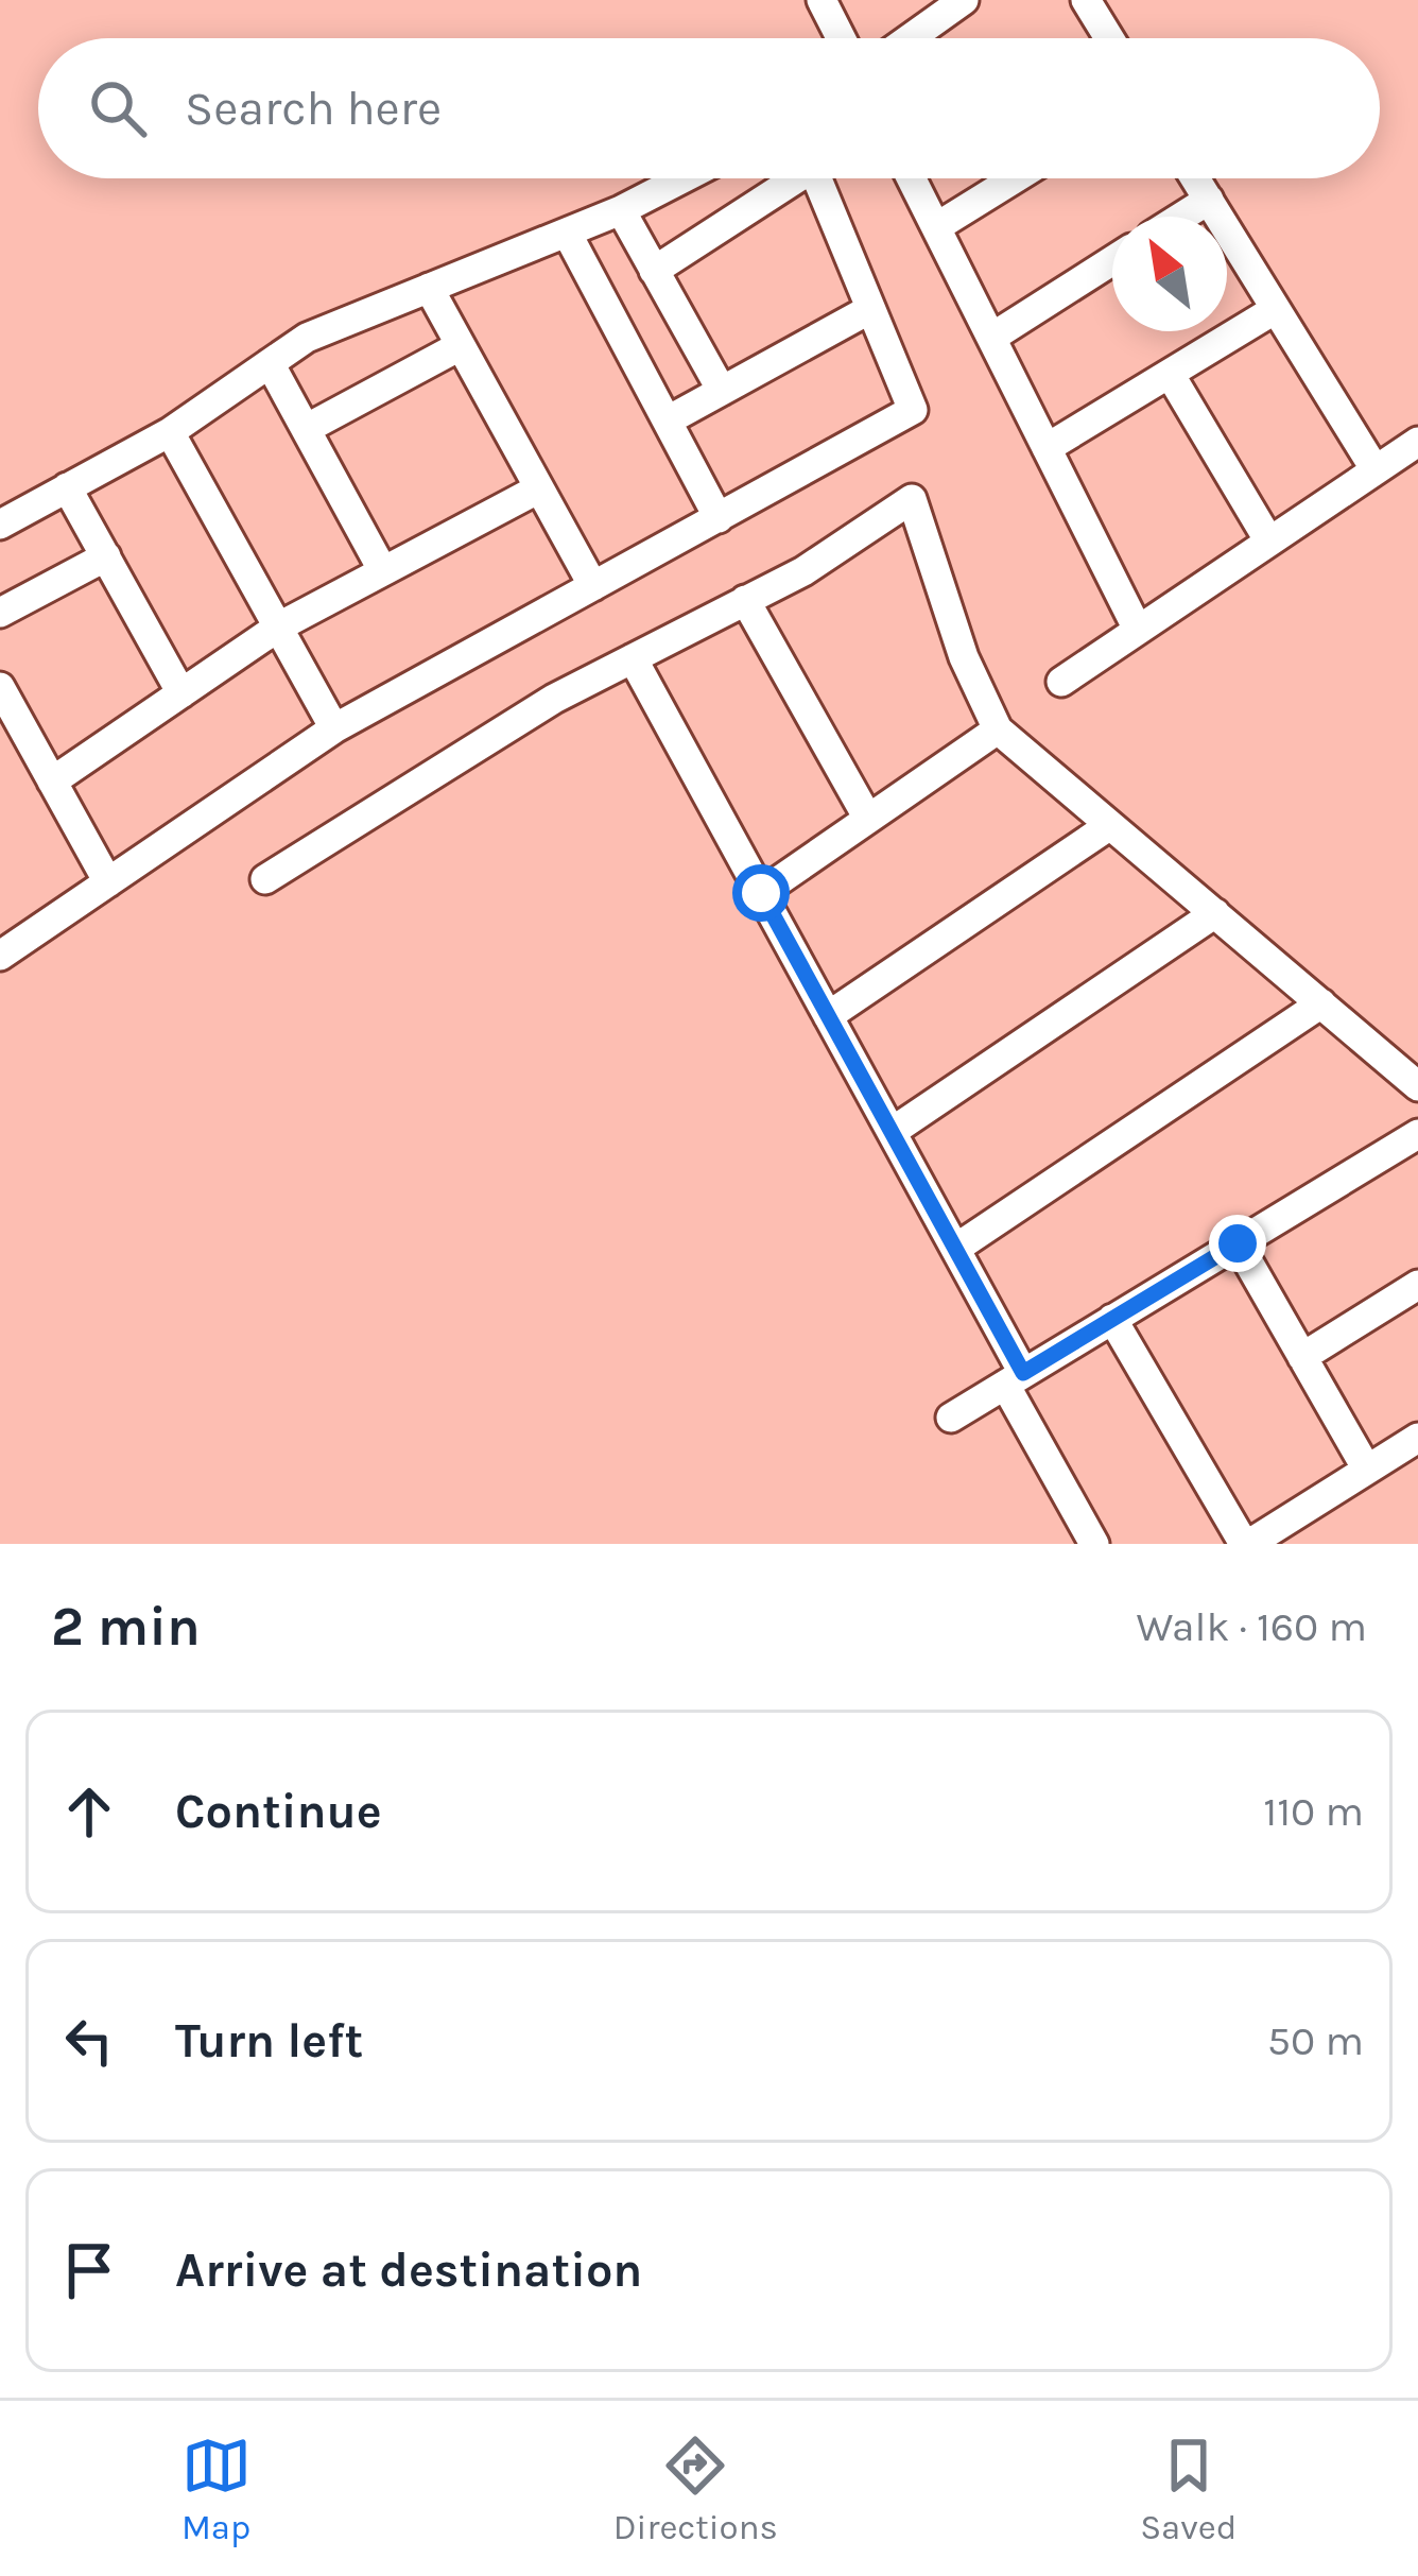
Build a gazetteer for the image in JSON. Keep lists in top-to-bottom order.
{
  "north": "top left",
  "page": {
    "search": "Search here",
    "heading": ["2 min", "Walk · 160 m"],
    "list": [
      ["Continue", "110 m"],
      ["Turn left", "50 m"],
      "Arrive at destination"
    ],
    "nav": ["Map", "Directions", "Saved"]
  }
}
